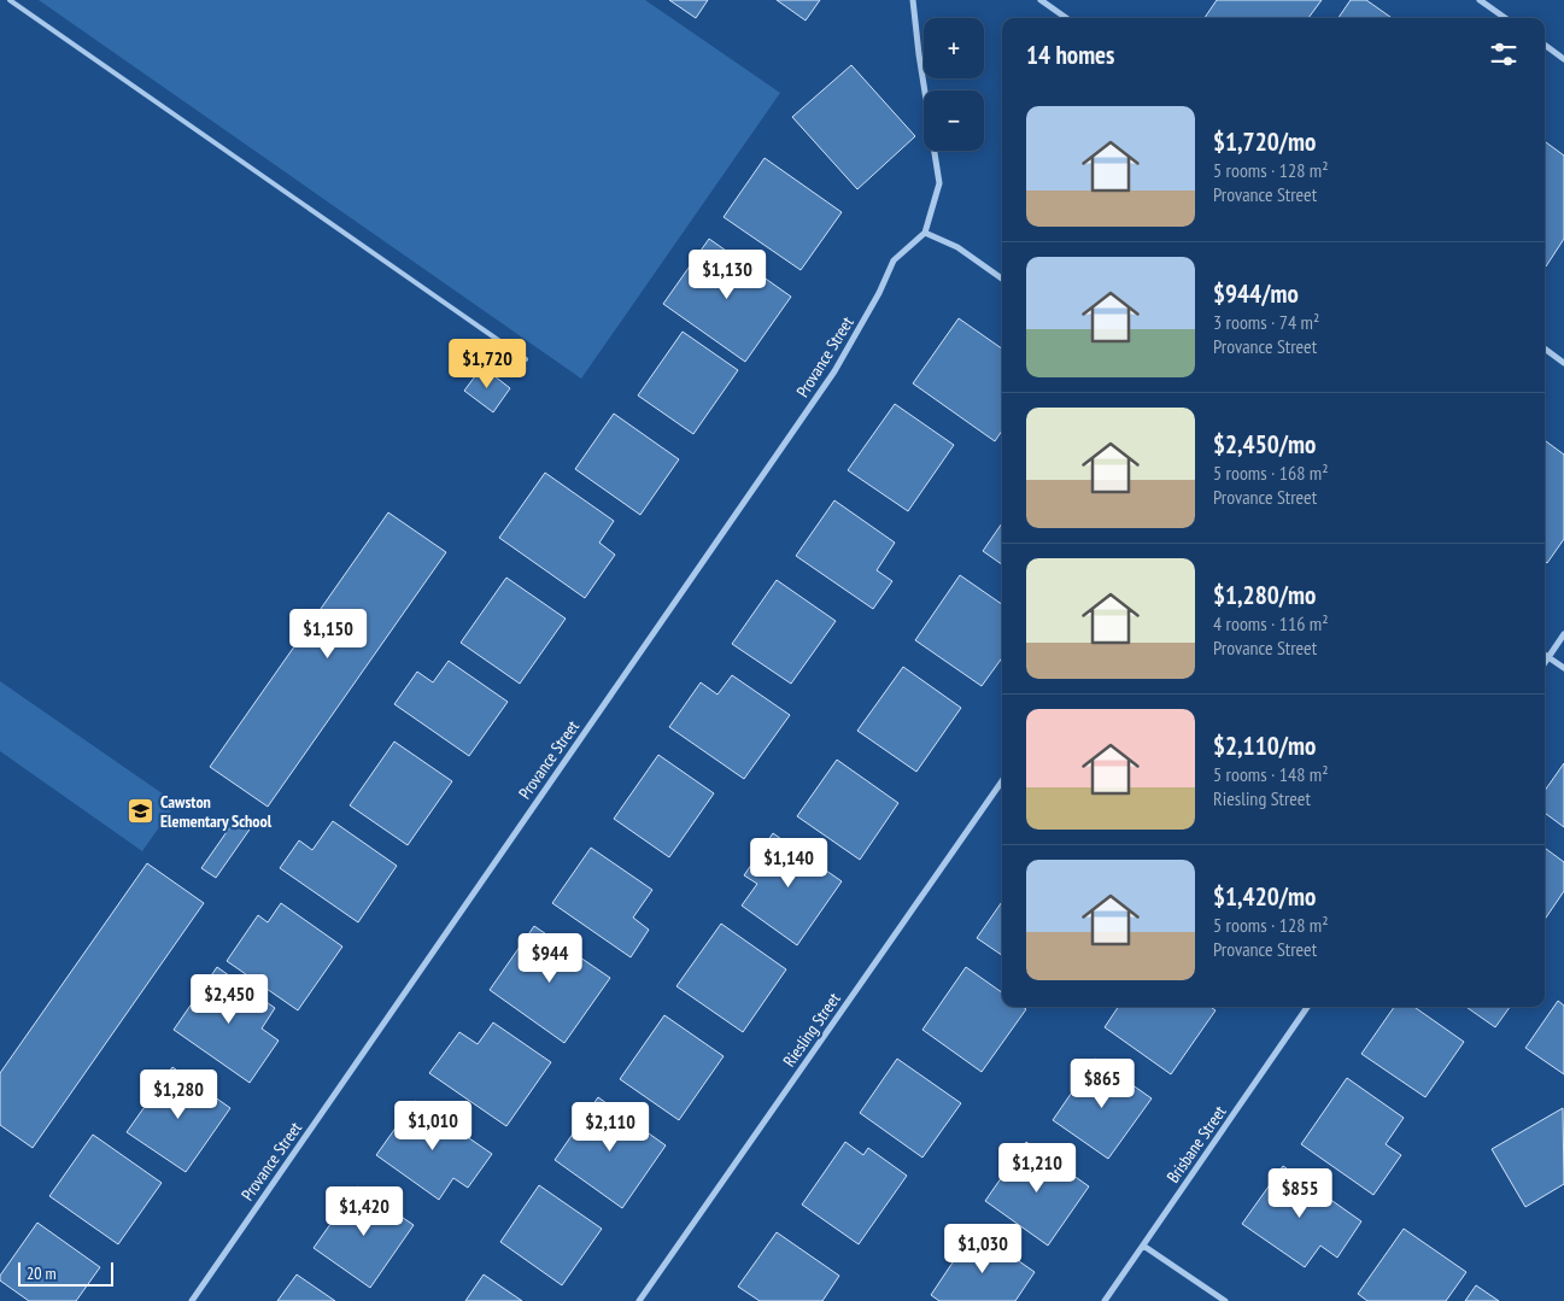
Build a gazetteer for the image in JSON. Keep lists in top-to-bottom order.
{
  "streets": {
    "street": ["Provance Street", "Riesling Street", "Brisbane Street"]
  },
  "places": {
    "school or university": ["Cawston Elementary School"]
  },
  "scale_bar": "20 m",
  "page": {
    "map_buttons": ["+", "−"],
    "heading": "14 homes",
    "list": [
      {
        "name": "$1,720/mo",
        "note": "5 rooms · 128 m² · Provance Street"
      },
      {
        "name": "$944/mo",
        "note": "3 rooms · 74 m² · Provance Street"
      },
      {
        "name": "$2,450/mo",
        "note": "5 rooms · 168 m² · Provance Street"
      },
      {
        "name": "$1,280/mo",
        "note": "4 rooms · 116 m² · Provance Street"
      },
      {
        "name": "$2,110/mo",
        "note": "5 rooms · 148 m² · Riesling Street"
      },
      {
        "name": "$1,420/mo",
        "note": "5 rooms · 128 m² · Provance Street"
      }
    ],
    "price": [
      "$1,130",
      "$1,720",
      "$1,150",
      "$1,140",
      "$944",
      "$2,450",
      "$865",
      "$1,280",
      "$1,010",
      "$2,110",
      "$1,210",
      "$855",
      "$1,420",
      "$1,030"
    ],
    "scale": "20 m"
  }
}
